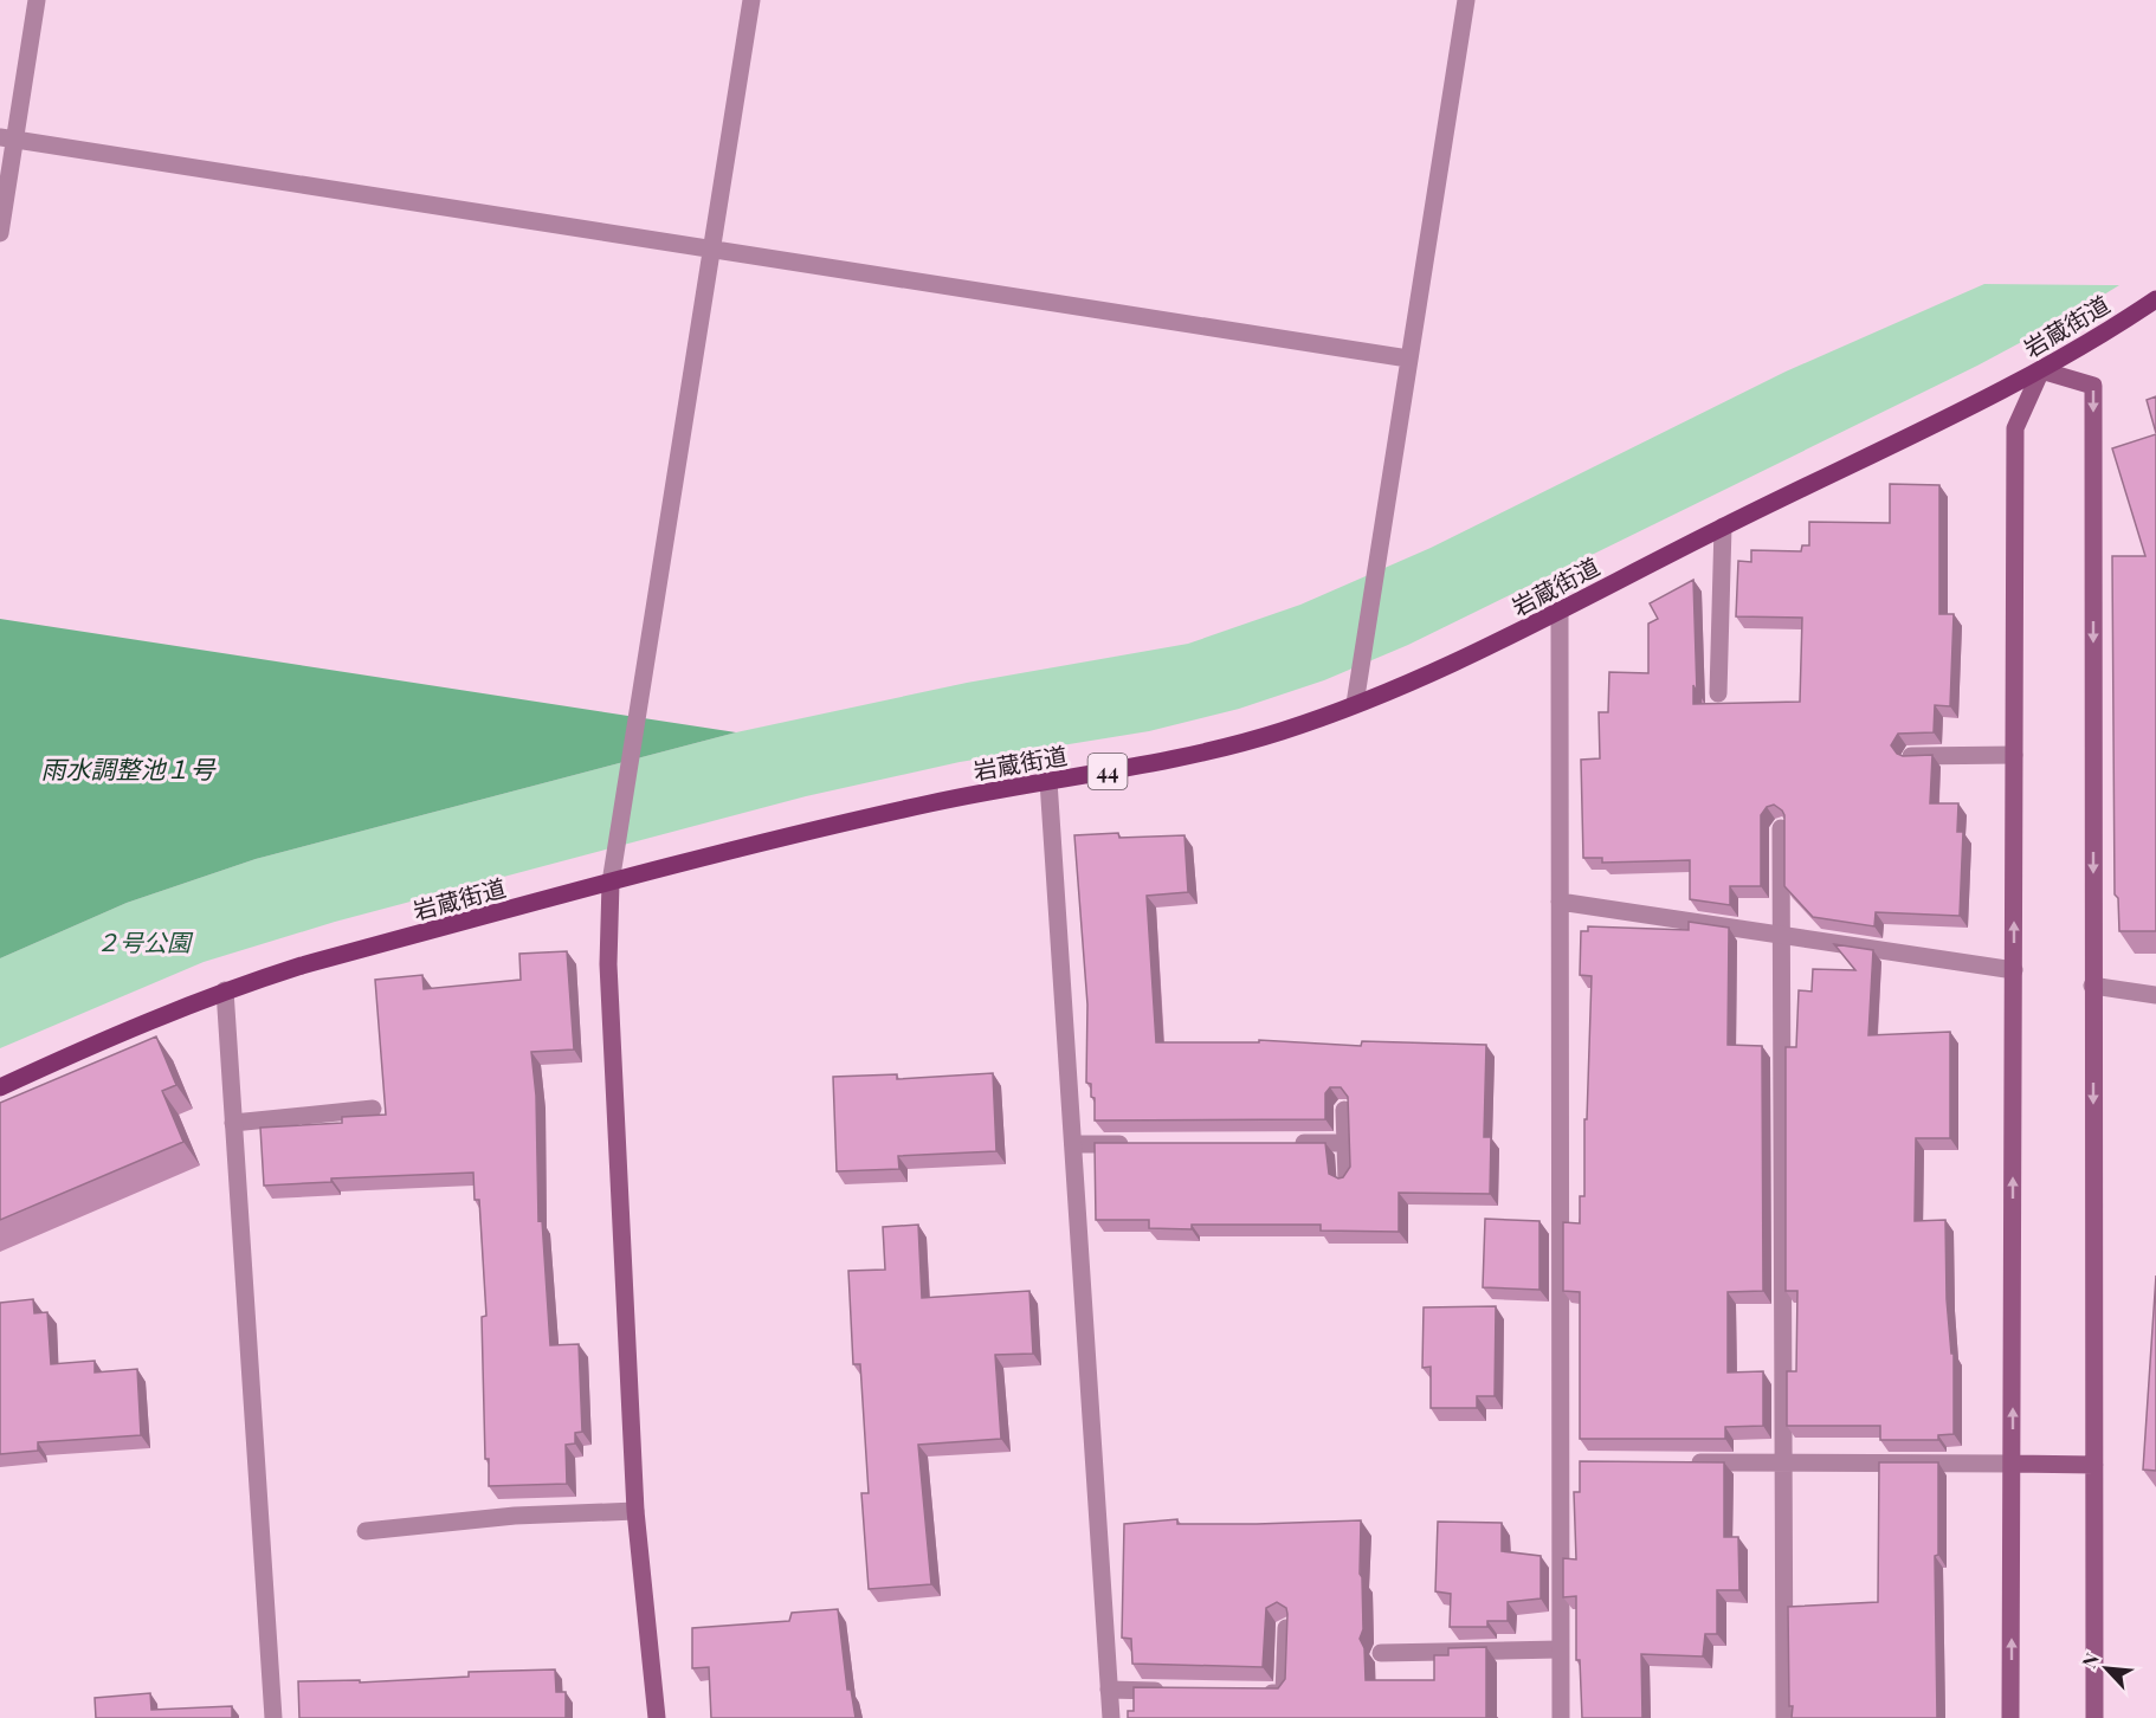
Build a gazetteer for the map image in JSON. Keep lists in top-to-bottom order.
{
  "streets": {
    "main road": ["岩蔵街道", "44"]
  },
  "water": ["雨水調整池１号"],
  "parks": ["２号公園"],
  "north": "top left"
}
